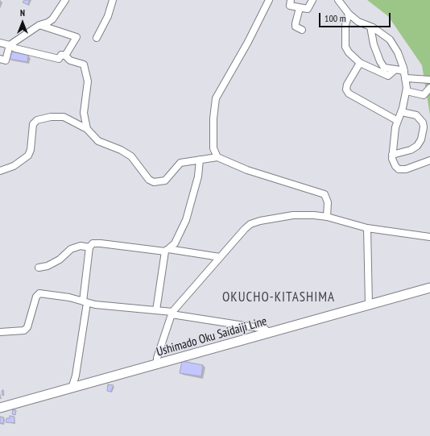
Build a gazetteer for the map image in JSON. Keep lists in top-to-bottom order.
{
  "streets": {
    "main road": ["Ushimado Oku Saidaiji Line"]
  },
  "districts": ["OKUCHO-KITASHIMA"],
  "scale_bar": "100 m",
  "north": "top"
}
